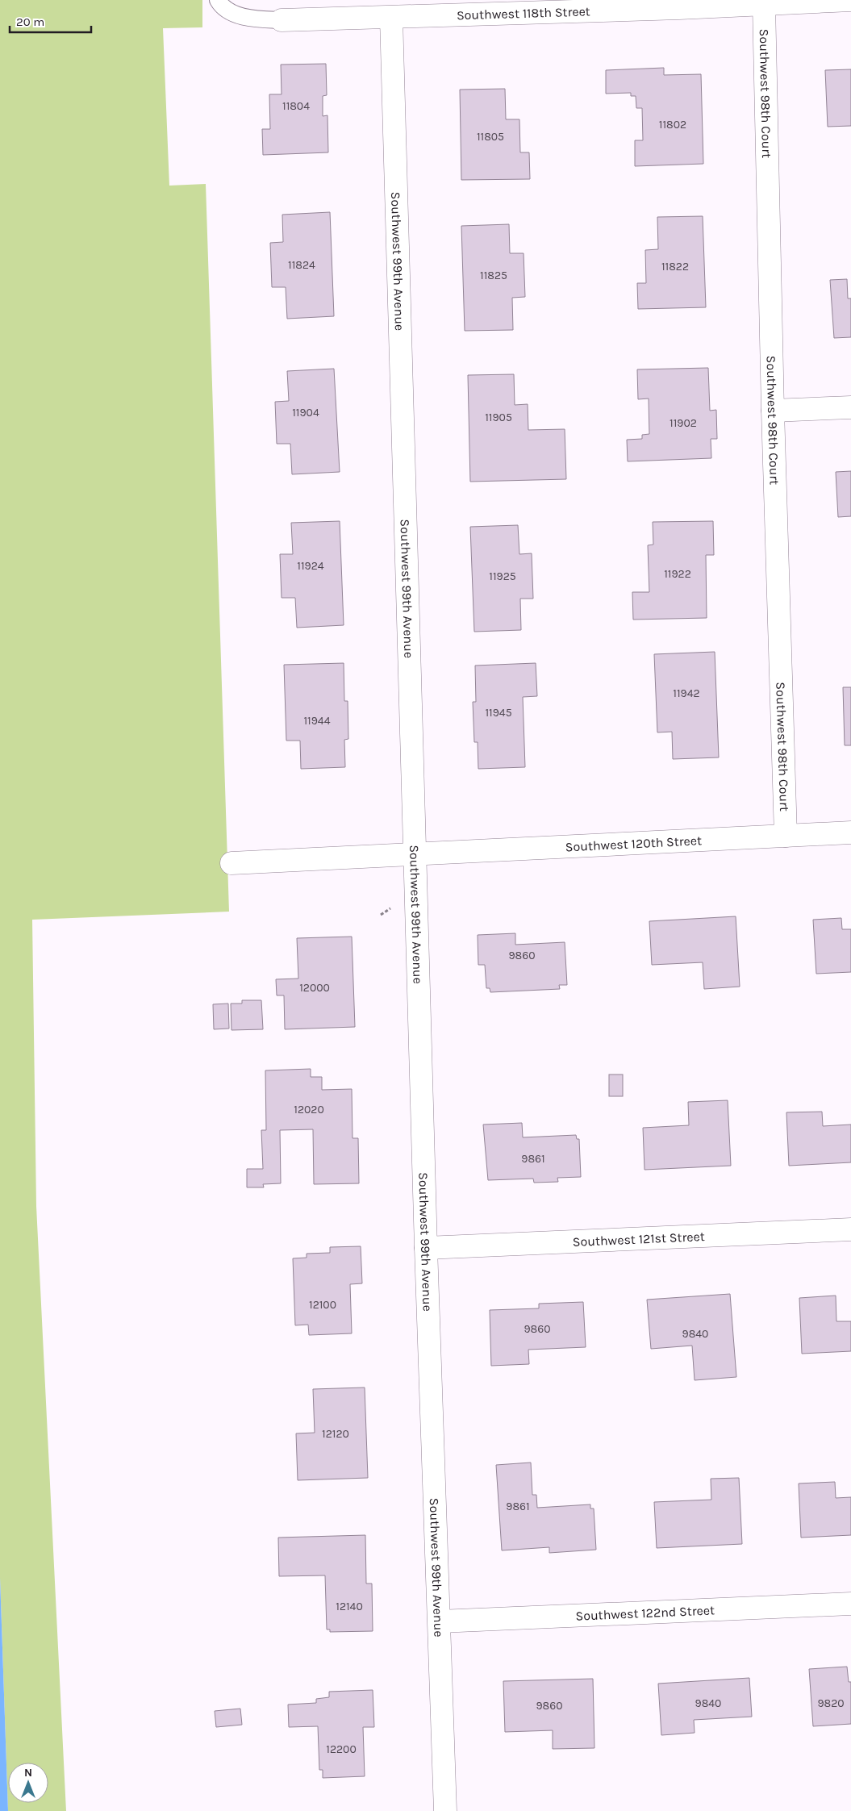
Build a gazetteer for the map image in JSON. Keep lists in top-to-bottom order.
{
  "streets": {
    "street": [
      "Southwest 118th Street",
      "Southwest 98th Court",
      "Southwest 99th Avenue",
      "Southwest 120th Street",
      "Southwest 121st Street",
      "Southwest 122nd Street"
    ]
  },
  "crossings": [
    ["Southwest 118th Street", "Southwest 98th Court"],
    ["Southwest 118th Street", "Southwest 99th Avenue"],
    ["Southwest 98th Court", "Southwest 120th Street"],
    ["Southwest 99th Avenue", "Southwest 120th Street"],
    ["Southwest 99th Avenue", "Southwest 121st Street"],
    ["Southwest 99th Avenue", "Southwest 122nd Street"]
  ],
  "house_numbers": [
    "11804",
    "11802",
    "11805",
    "11824",
    "11822",
    "11825",
    "11904",
    "11905",
    "11902",
    "11924",
    "11922",
    "11925",
    "11942",
    "11945",
    "11944",
    "9860",
    "12000",
    "12020",
    "9861",
    "12100",
    "9860",
    "9840",
    "12120",
    "9861",
    "12140",
    "9840",
    "9820",
    "9860",
    "12200"
  ],
  "scale_bar": "20 m",
  "north": "top"
}
